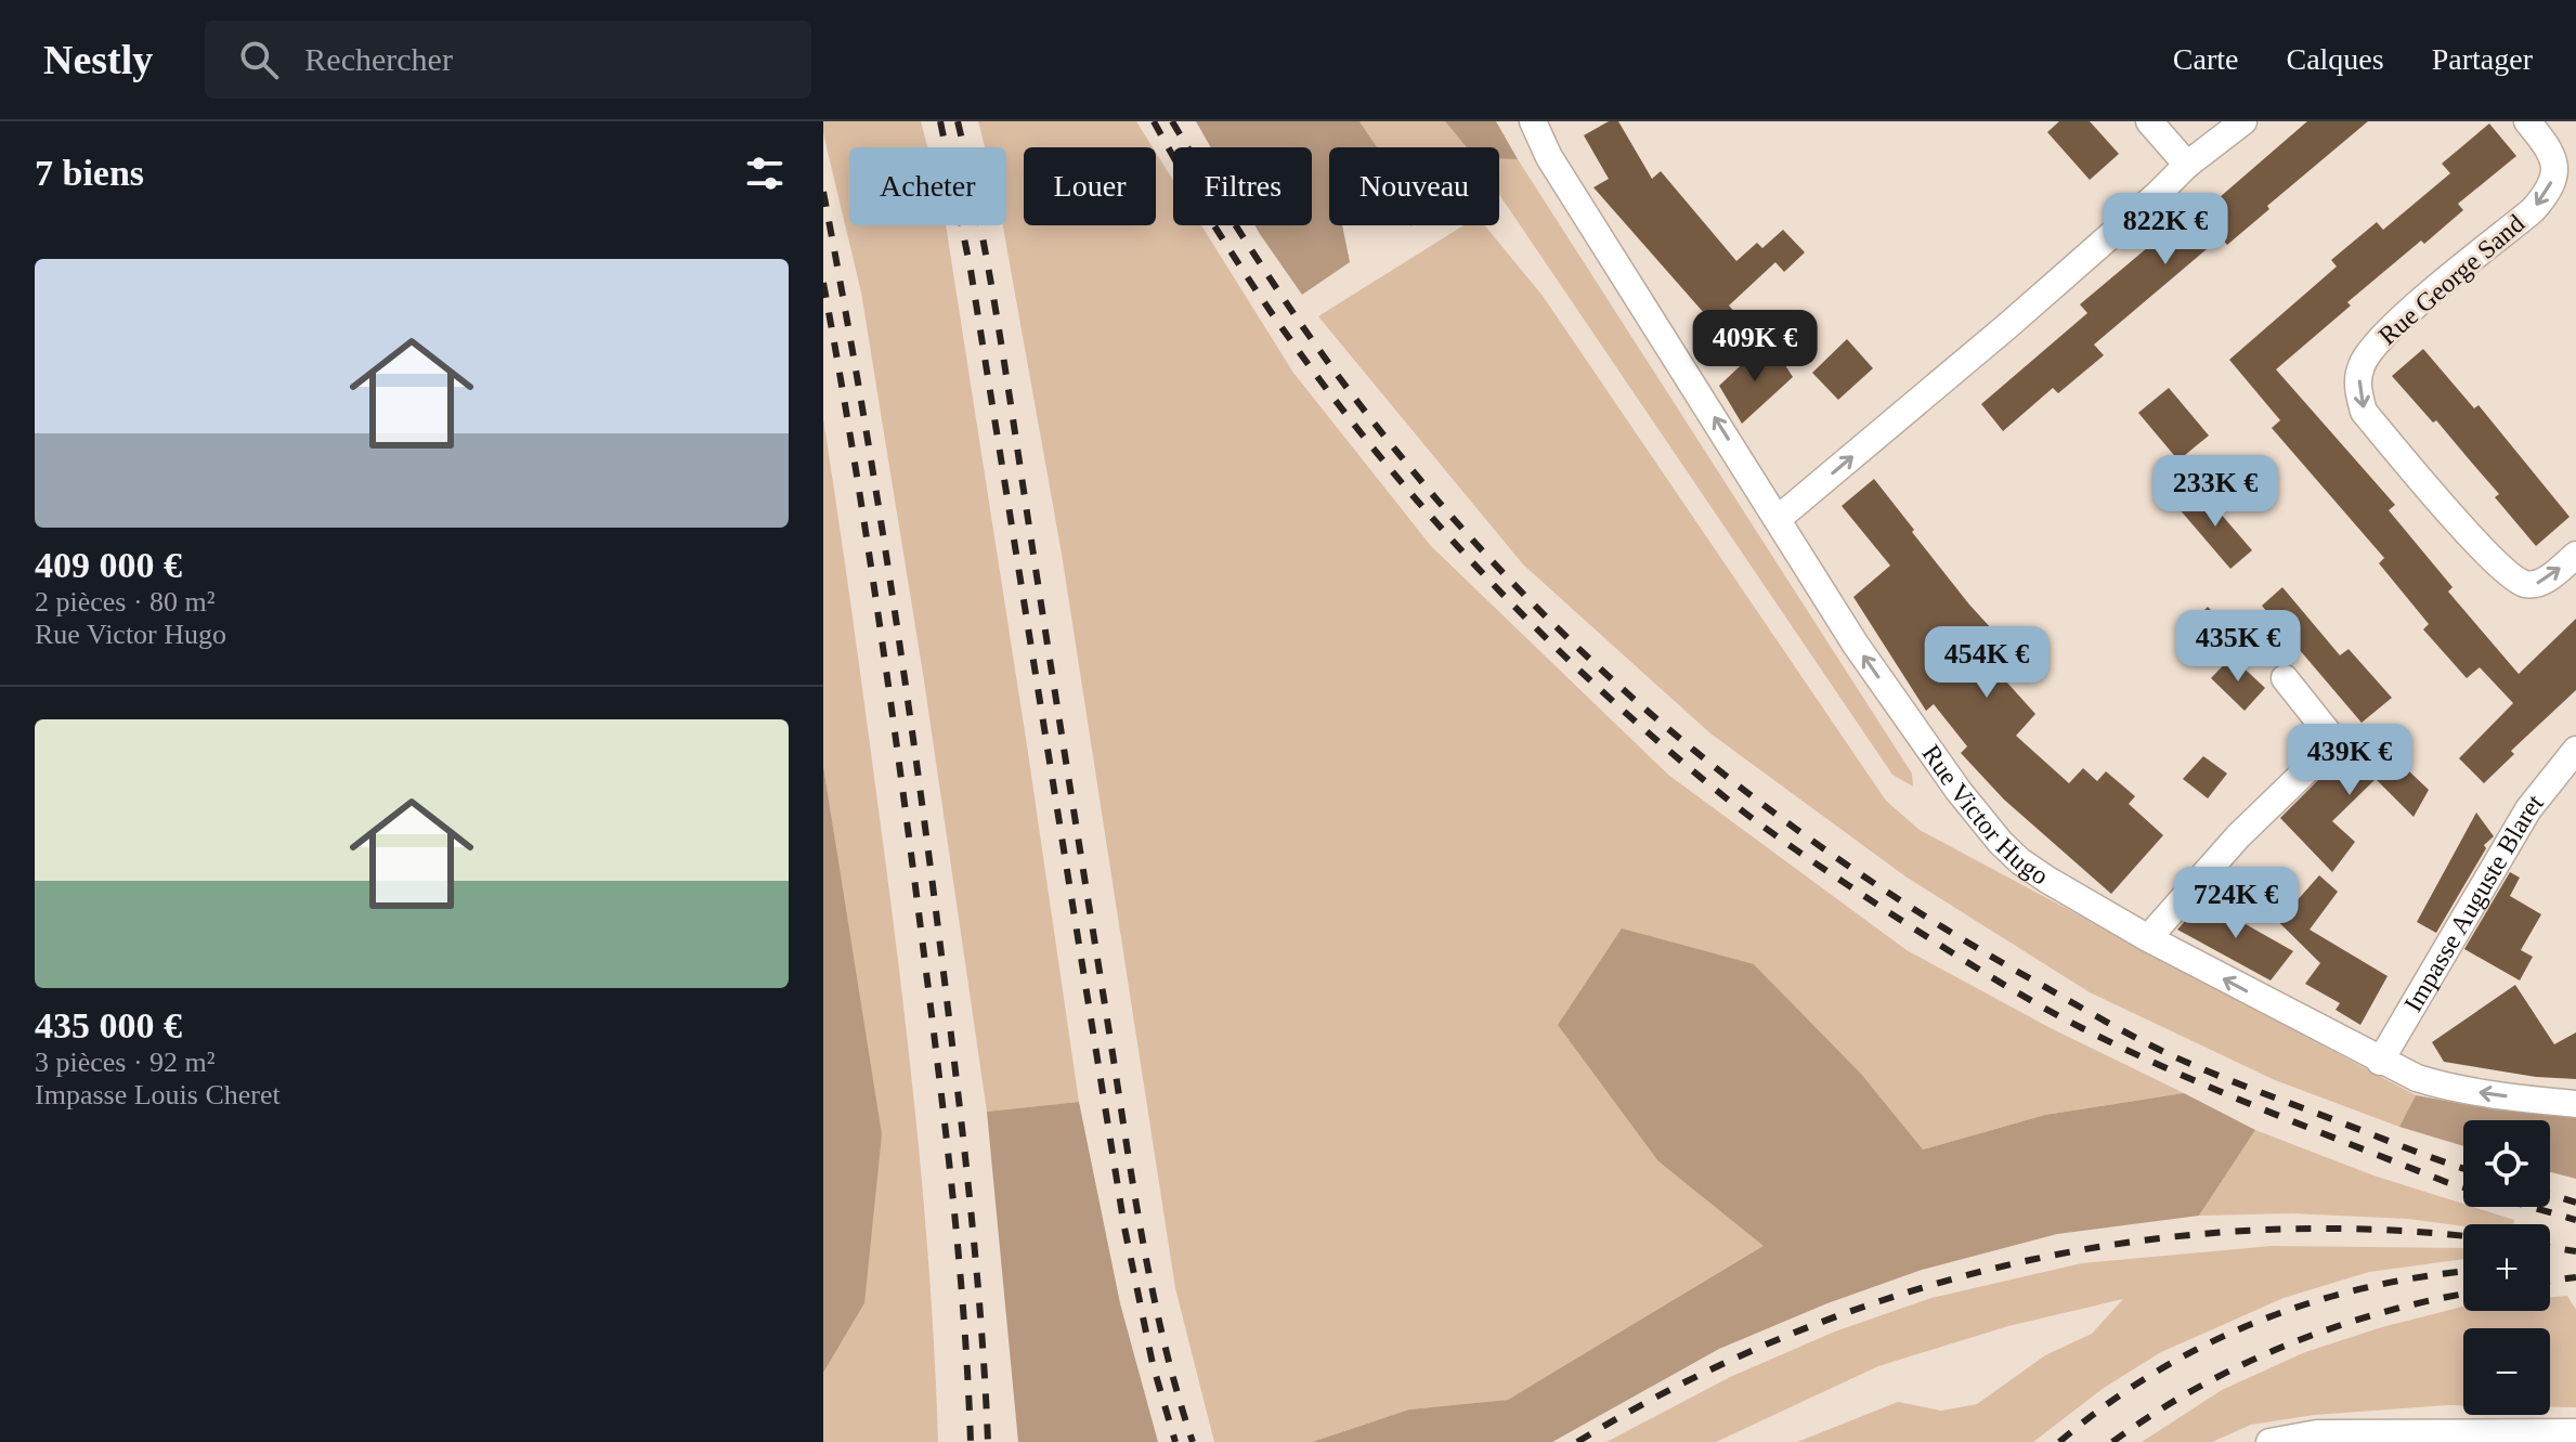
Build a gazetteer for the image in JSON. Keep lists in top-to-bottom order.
{
  "streets": {
    "street": ["Rue George Sand", "Rue Victor Hugo", "Impasse Auguste Blaret"]
  },
  "crossings": [
    ["Rue Victor Hugo", "Impasse Auguste Blaret"]
  ],
  "one_way": ["Rue Victor Hugo"],
  "page": {
    "header": "Nestly",
    "search": "Rechercher",
    "nav": ["Carte", "Calques", "Partager"],
    "heading": "7 biens",
    "chip": [
      "Acheter",
      "Louer",
      "Filtres",
      "Nouveau"
    ],
    "price": [
      "822K €",
      "409K €",
      "233K €",
      "435K €",
      "454K €",
      "439K €",
      "724K €"
    ],
    "list": [
      {
        "name": "409 000 €",
        "note": "2 pièces · 80 m² · Rue Victor Hugo"
      },
      {
        "name": "435 000 €",
        "note": "3 pièces · 92 m² · Impasse Louis Cheret"
      }
    ],
    "map_buttons": ["+", "−"]
  }
}
